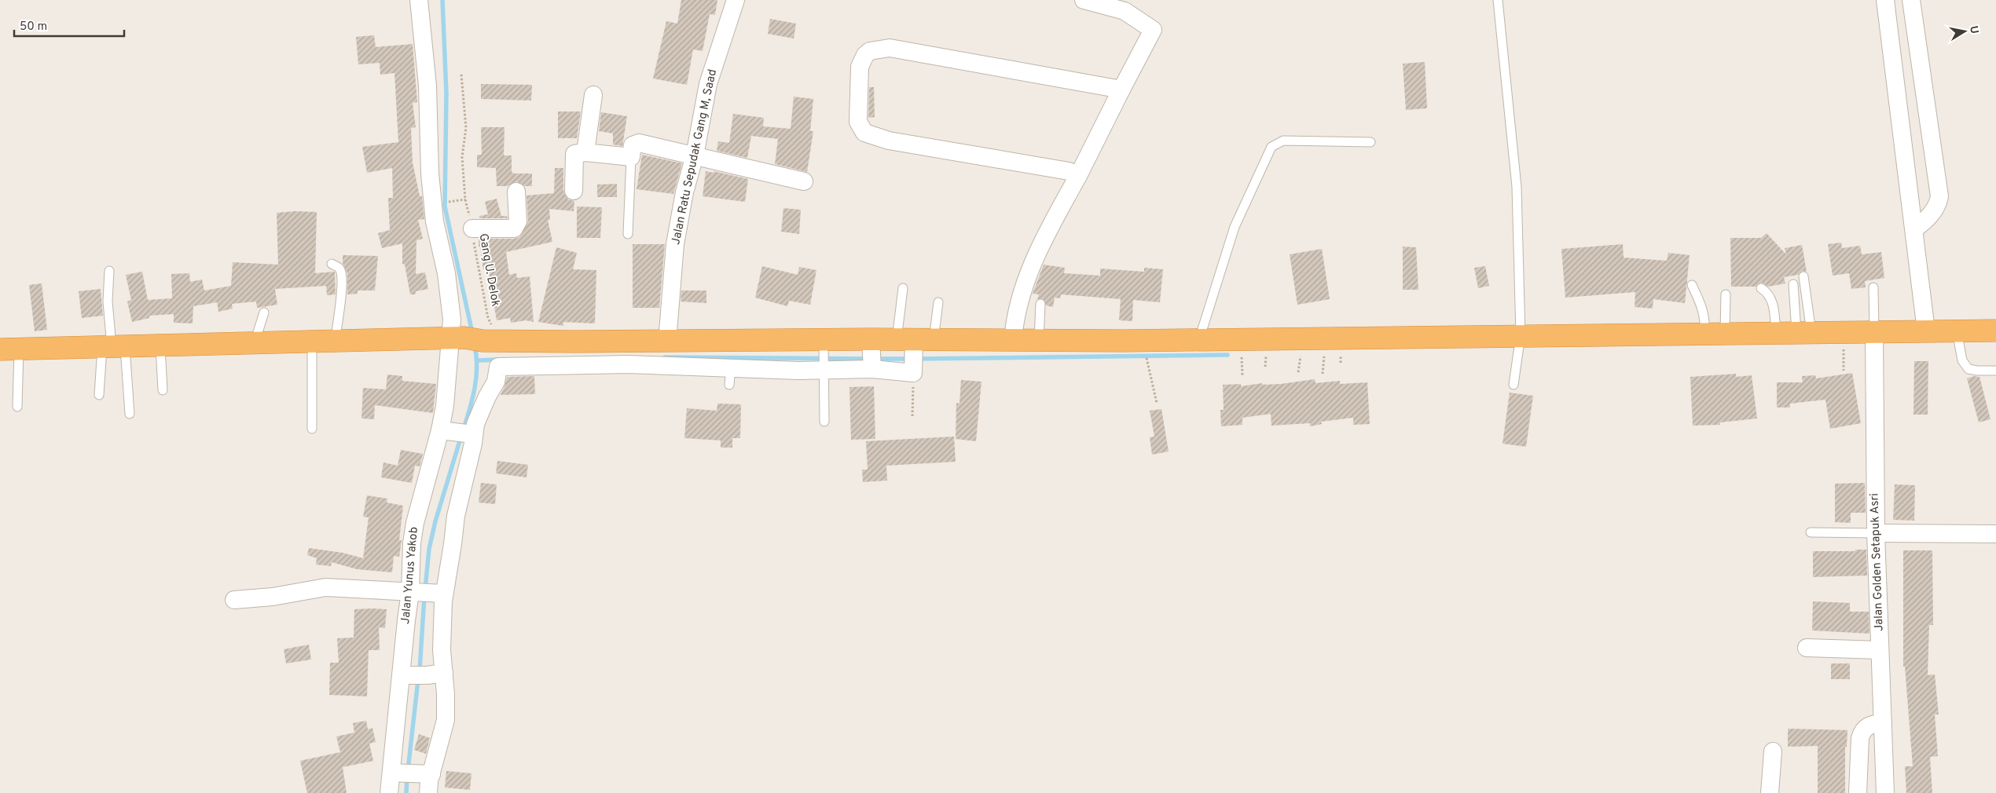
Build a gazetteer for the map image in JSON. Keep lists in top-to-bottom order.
{
  "streets": {
    "street": ["Jalan Ratu Sepudak Gang M, Saad", "Jalan Golden Setapuk Asri", "Jalan Yunus Yakob"],
    "path": ["Gang U. Delok"]
  },
  "crossings": [
    ["Gang U. Delok", "Jalan Yunus Yakob"]
  ],
  "scale_bar": "50 m",
  "north": "right"
}
